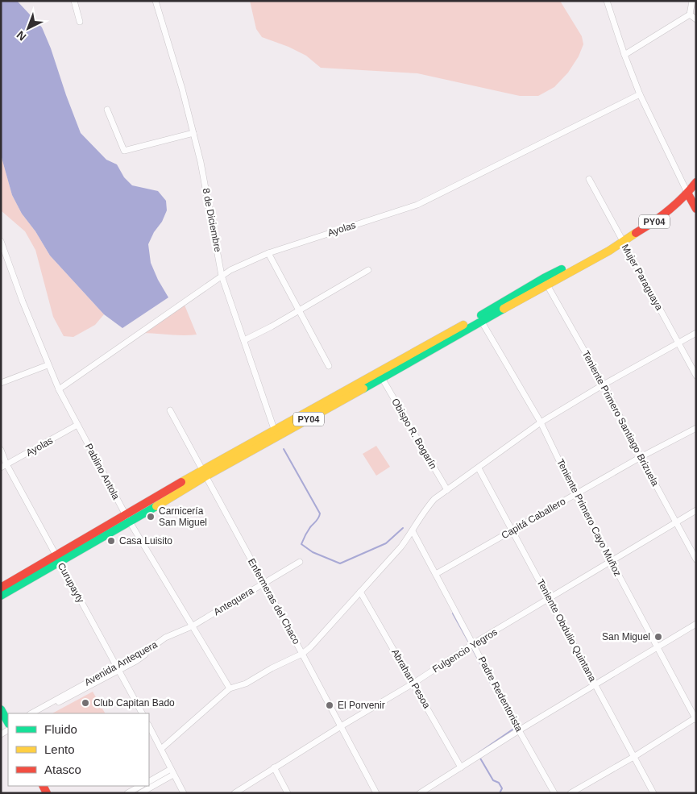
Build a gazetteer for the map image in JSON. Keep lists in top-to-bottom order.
{
  "streets": {
    "main road": ["PY04"],
    "street": [
      "8 de Diciembre",
      "Ayolas",
      "Mujer Paraguaya",
      "Teniente Primero Santiago Brizuela",
      "Obispo R. Bogarín",
      "Pablino Antola",
      "Teniente Primero Cayo Muñoz",
      "Capitá Caballero",
      "Curupayty",
      "Antequera",
      "Enfermeras del Chaco",
      "Teniente Obdulio Quintana",
      "Fulgencio Yegros",
      "Avenida Antequera",
      "Abrahan Pesoa",
      "Padre Redentorista"
    ]
  },
  "crossings": [
    ["8 de Diciembre", "PY04"],
    ["8 de Diciembre", "Ayolas"],
    ["PY04", "Mujer Paraguaya"],
    ["PY04", "Teniente Primero Santiago Brizuela"],
    ["PY04", "Obispo R. Bogarín"],
    ["PY04", "Pablino Antola"],
    ["PY04", "Teniente Primero Cayo Muñoz"],
    ["PY04", "Curupayty"],
    ["PY04", "Enfermeras del Chaco"],
    ["Ayolas", "Pablino Antola"],
    ["Ayolas", "Curupayty"],
    ["Teniente Primero Santiago Brizuela", "Capitá Caballero"],
    ["Teniente Primero Santiago Brizuela", "Fulgencio Yegros"],
    ["Pablino Antola", "Antequera"],
    ["Teniente Primero Cayo Muñoz", "Capitá Caballero"],
    ["Teniente Primero Cayo Muñoz", "Fulgencio Yegros"],
    ["Capitá Caballero", "Teniente Obdulio Quintana"],
    ["Capitá Caballero", "Padre Redentorista"],
    ["Curupayty", "Avenida Antequera"],
    ["Antequera", "Enfermeras del Chaco"],
    ["Antequera", "Avenida Antequera"],
    ["Enfermeras del Chaco", "Fulgencio Yegros"],
    ["Teniente Obdulio Quintana", "Fulgencio Yegros"],
    ["Fulgencio Yegros", "Abrahan Pesoa"],
    ["Fulgencio Yegros", "Padre Redentorista"]
  ],
  "places": [
    "Carnicería San Miguel",
    "Casa Luisito",
    "San Miguel",
    "Club Capitan Bado",
    "El Porvenir"
  ],
  "legend": ["Fluido", "Lento", "Atasco"],
  "north": "bottom left"
}
